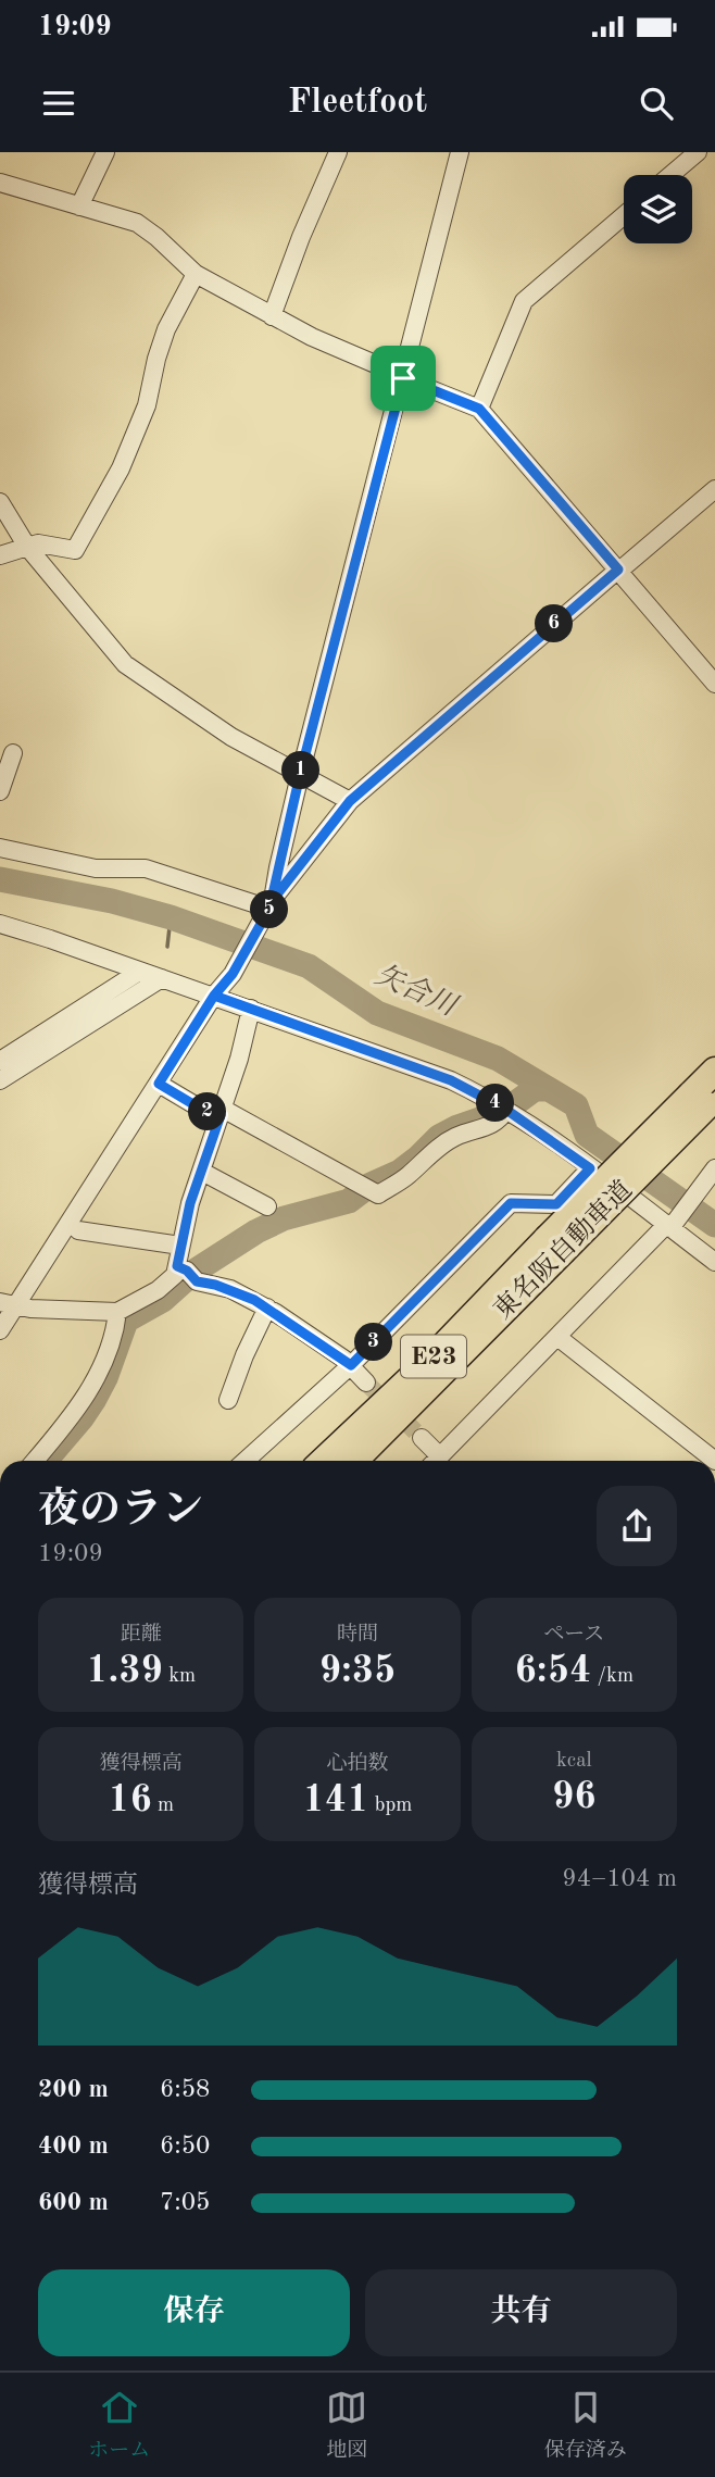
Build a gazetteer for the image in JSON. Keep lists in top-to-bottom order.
{
  "streets": {
    "highway": ["東名阪自動車道", "E23"]
  },
  "water": ["矢合川"],
  "page": {
    "status": "19:09",
    "header": "Fleetfoot",
    "pins": [
      "6",
      "1",
      "5",
      "4",
      "2",
      "3"
    ],
    "heading": ["夜のラン", "19:09"],
    "stats": [
      ["距離", "1.39 km"],
      ["時間", "9:35"],
      ["ペース", "6:54 /km"],
      ["獲得標高", "16 m"],
      ["心拍数", "141 bpm"],
      ["kcal", "96"]
    ],
    "chart": ["獲得標高", "94–104 m"],
    "list": [
      {
        "name": "200 m",
        "note": "6:58"
      },
      {
        "name": "400 m",
        "note": "6:50"
      },
      {
        "name": "600 m",
        "note": "7:05"
      }
    ],
    "buttons": ["保存", "共有"],
    "tabs": ["ホーム", "地図", "保存済み"]
  }
}
